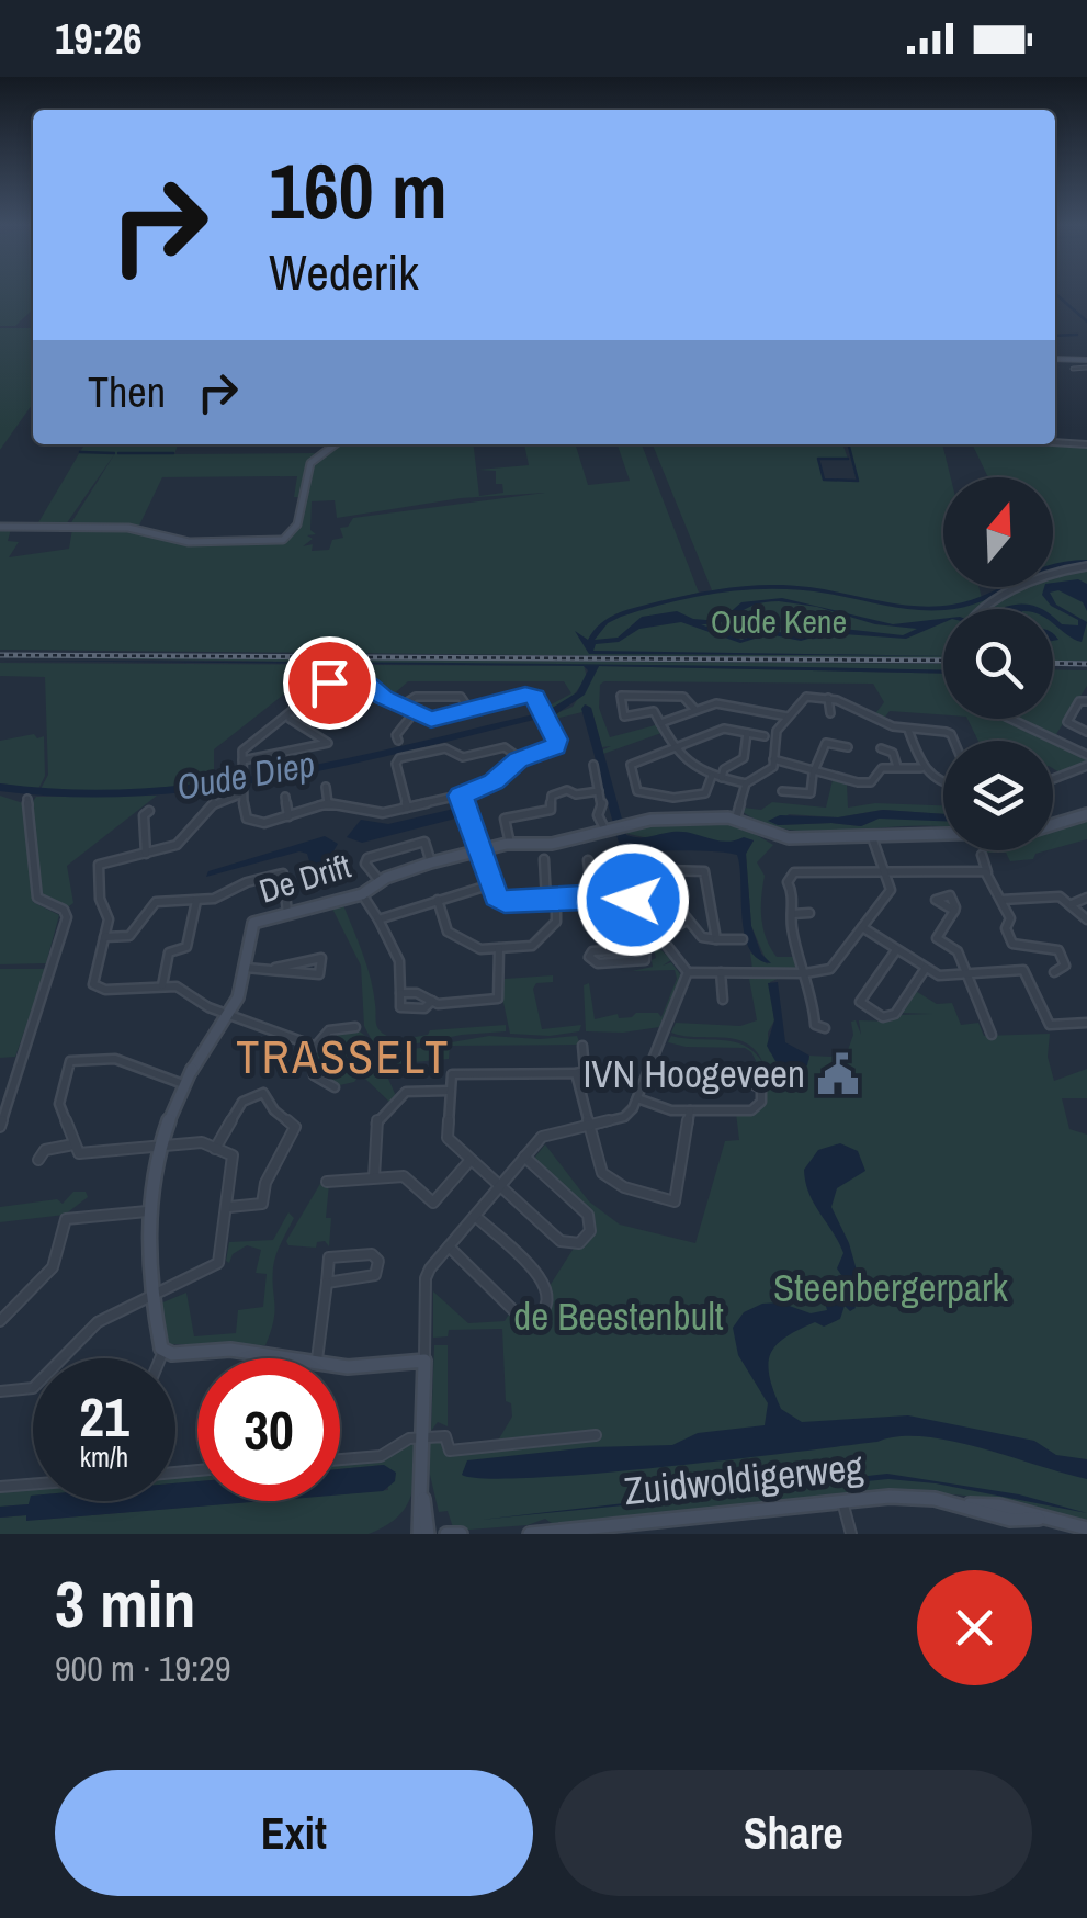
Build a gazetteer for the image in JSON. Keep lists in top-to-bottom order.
{
  "streets": {
    "street": ["De Drift", "Zuidwoldigerweg"]
  },
  "districts": ["TRASSELT"],
  "water": ["Oude Diep"],
  "parks": ["Oude Kene", "Steenbergerpark", "de Beestenbult"],
  "places": {
    "public building": ["IVN Hoogeveen"]
  },
  "north": "top",
  "page": {
    "status": "19:26",
    "turn": ["160 m", "Wederik"],
    "then": "Then",
    "speed": "21 km/h",
    "limit": "30",
    "heading": ["3 min", "900 m · 19:29"],
    "buttons": ["Exit", "Share"]
  }
}
